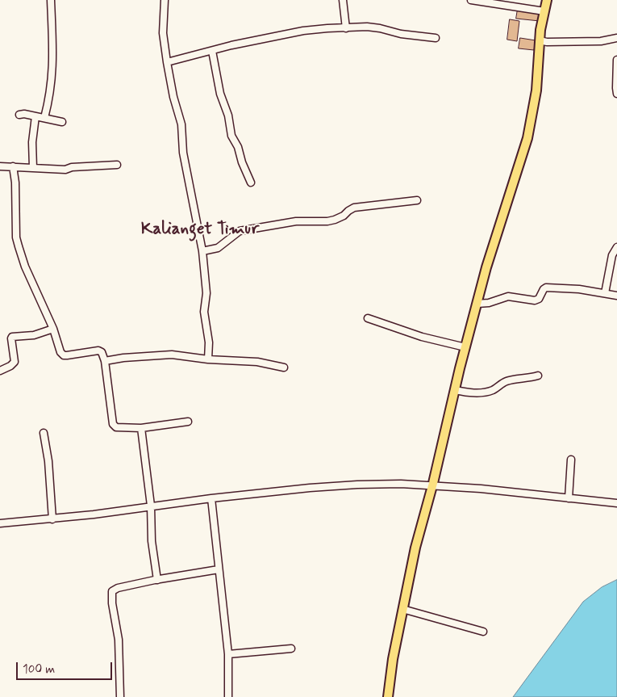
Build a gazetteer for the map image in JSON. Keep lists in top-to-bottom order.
{
  "districts": ["Kalianget Timur"],
  "scale_bar": "100 m"
}
